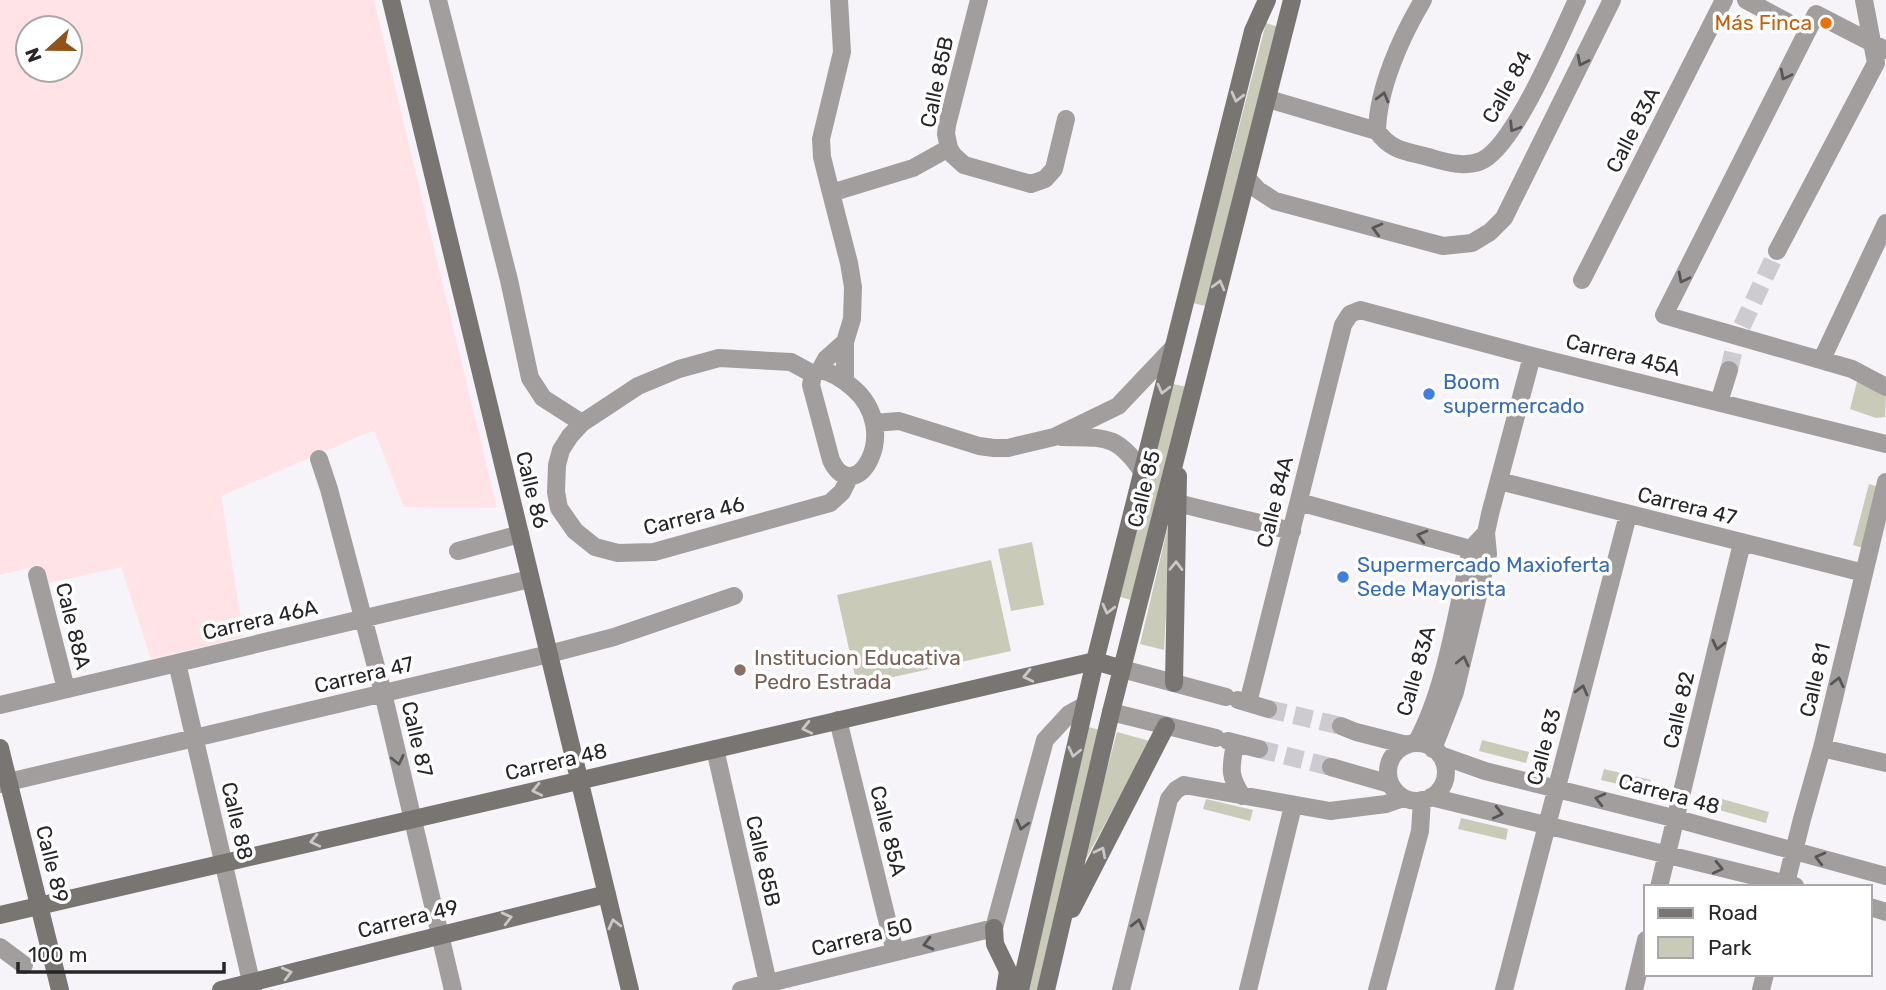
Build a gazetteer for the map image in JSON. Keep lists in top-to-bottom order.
{
  "streets": {
    "street": [
      "Calle 85B",
      "Calle 84",
      "Calle 83A",
      "Carrera 45A",
      "Calle 85",
      "Calle 86",
      "Calle 84A",
      "Carrera 47",
      "Carrera 46",
      "Carrera 46A",
      "Cale 88A",
      "Calle 81",
      "Calle 82",
      "Calle 87",
      "Calle 83",
      "Carrera 48",
      "Calle 88",
      "Calle 85A",
      "Calle 89",
      "Carrera 49",
      "Carrera 50"
    ]
  },
  "crossings": [
    ["Calle 85B", "Carrera 48"],
    ["Calle 85B", "Carrera 50"],
    ["Calle 83A", "Carrera 45A"],
    ["Calle 83A", "Carrera 47"],
    ["Calle 83A", "Carrera 48"],
    ["Carrera 45A", "Calle 84A"],
    ["Calle 85", "Carrera 48"],
    ["Calle 86", "Carrera 47"],
    ["Calle 86", "Carrera 46A"],
    ["Calle 86", "Carrera 48"],
    ["Calle 86", "Carrera 49"],
    ["Carrera 47", "Calle 81"],
    ["Carrera 47", "Calle 82"],
    ["Carrera 47", "Calle 87"],
    ["Carrera 47", "Calle 83"],
    ["Carrera 47", "Calle 88"],
    ["Carrera 47", "Calle 89"],
    ["Carrera 46A", "Cale 88A"],
    ["Carrera 46A", "Calle 87"],
    ["Carrera 46A", "Calle 88"],
    ["Calle 81", "Carrera 48"],
    ["Calle 82", "Carrera 48"],
    ["Calle 87", "Carrera 48"],
    ["Calle 87", "Carrera 49"],
    ["Calle 83", "Carrera 48"],
    ["Carrera 48", "Calle 88"],
    ["Carrera 48", "Calle 85A"],
    ["Carrera 48", "Calle 89"],
    ["Calle 88", "Carrera 49"],
    ["Calle 85A", "Carrera 50"]
  ],
  "one_way": [
    "Calle 81",
    "Calle 82",
    "Calle 83",
    "Carrera 48",
    "Carrera 49",
    "Carrera 50"
  ],
  "places": [
    "Más Finca",
    "Boom supermercado",
    "Supermercado Maxioferta Sede Mayorista",
    "Institucion Educativa Pedro Estrada"
  ],
  "legend": ["Road", "Park"],
  "scale_bar": "100 m",
  "north": "left"
}
